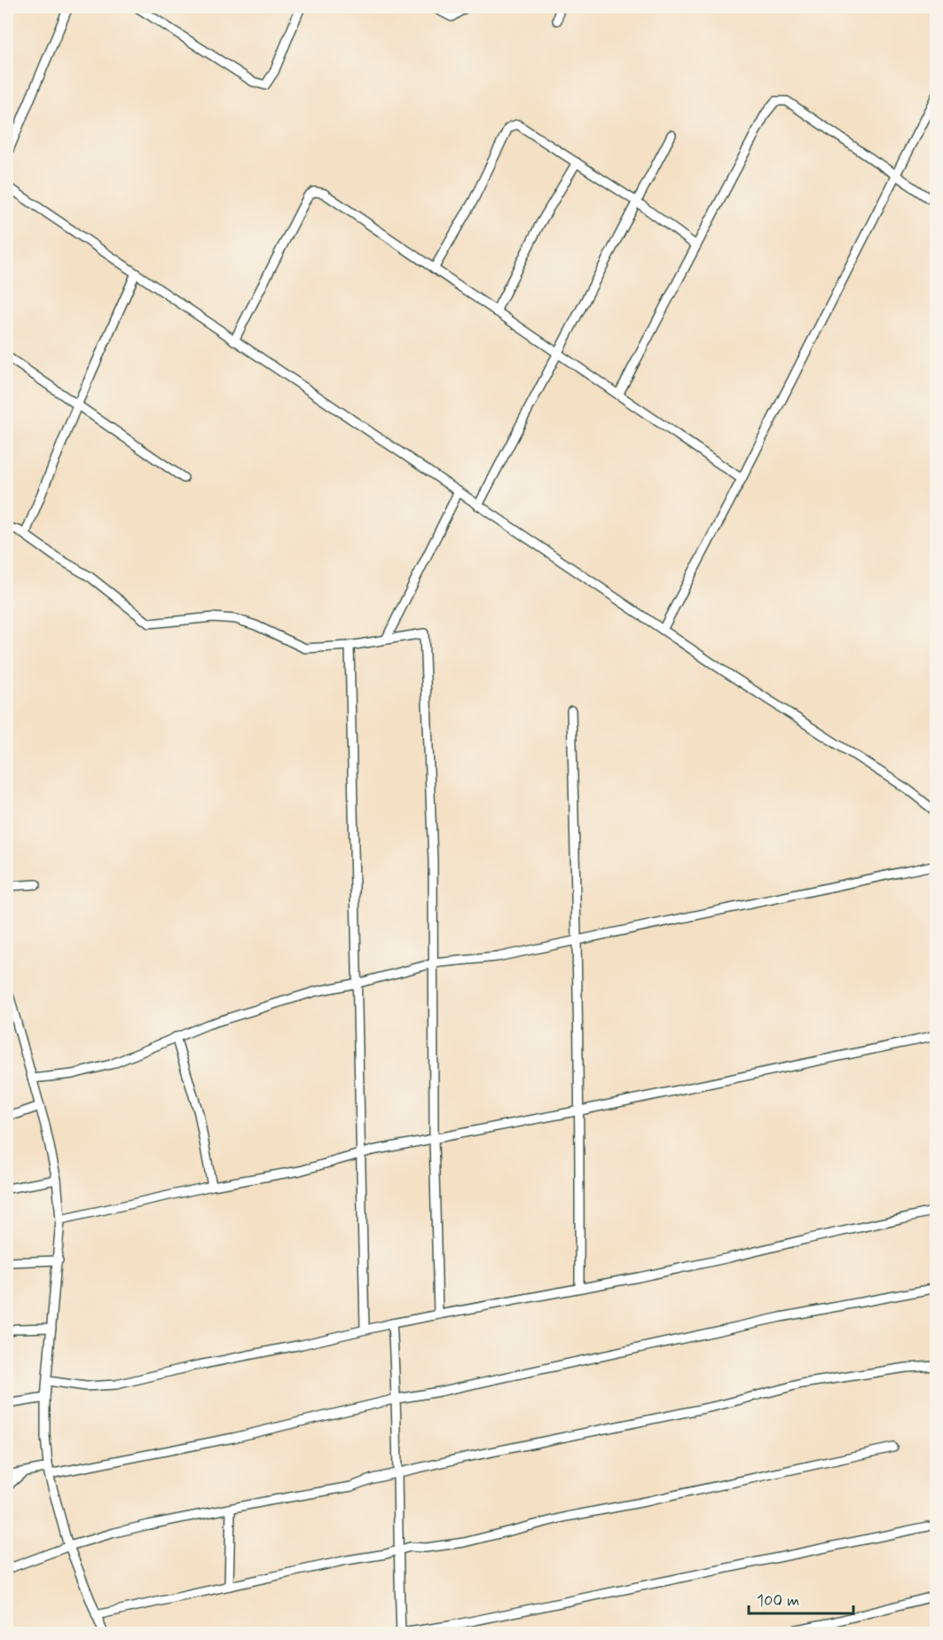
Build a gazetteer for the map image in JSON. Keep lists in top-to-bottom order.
{
  "scale_bar": "100 m"
}
